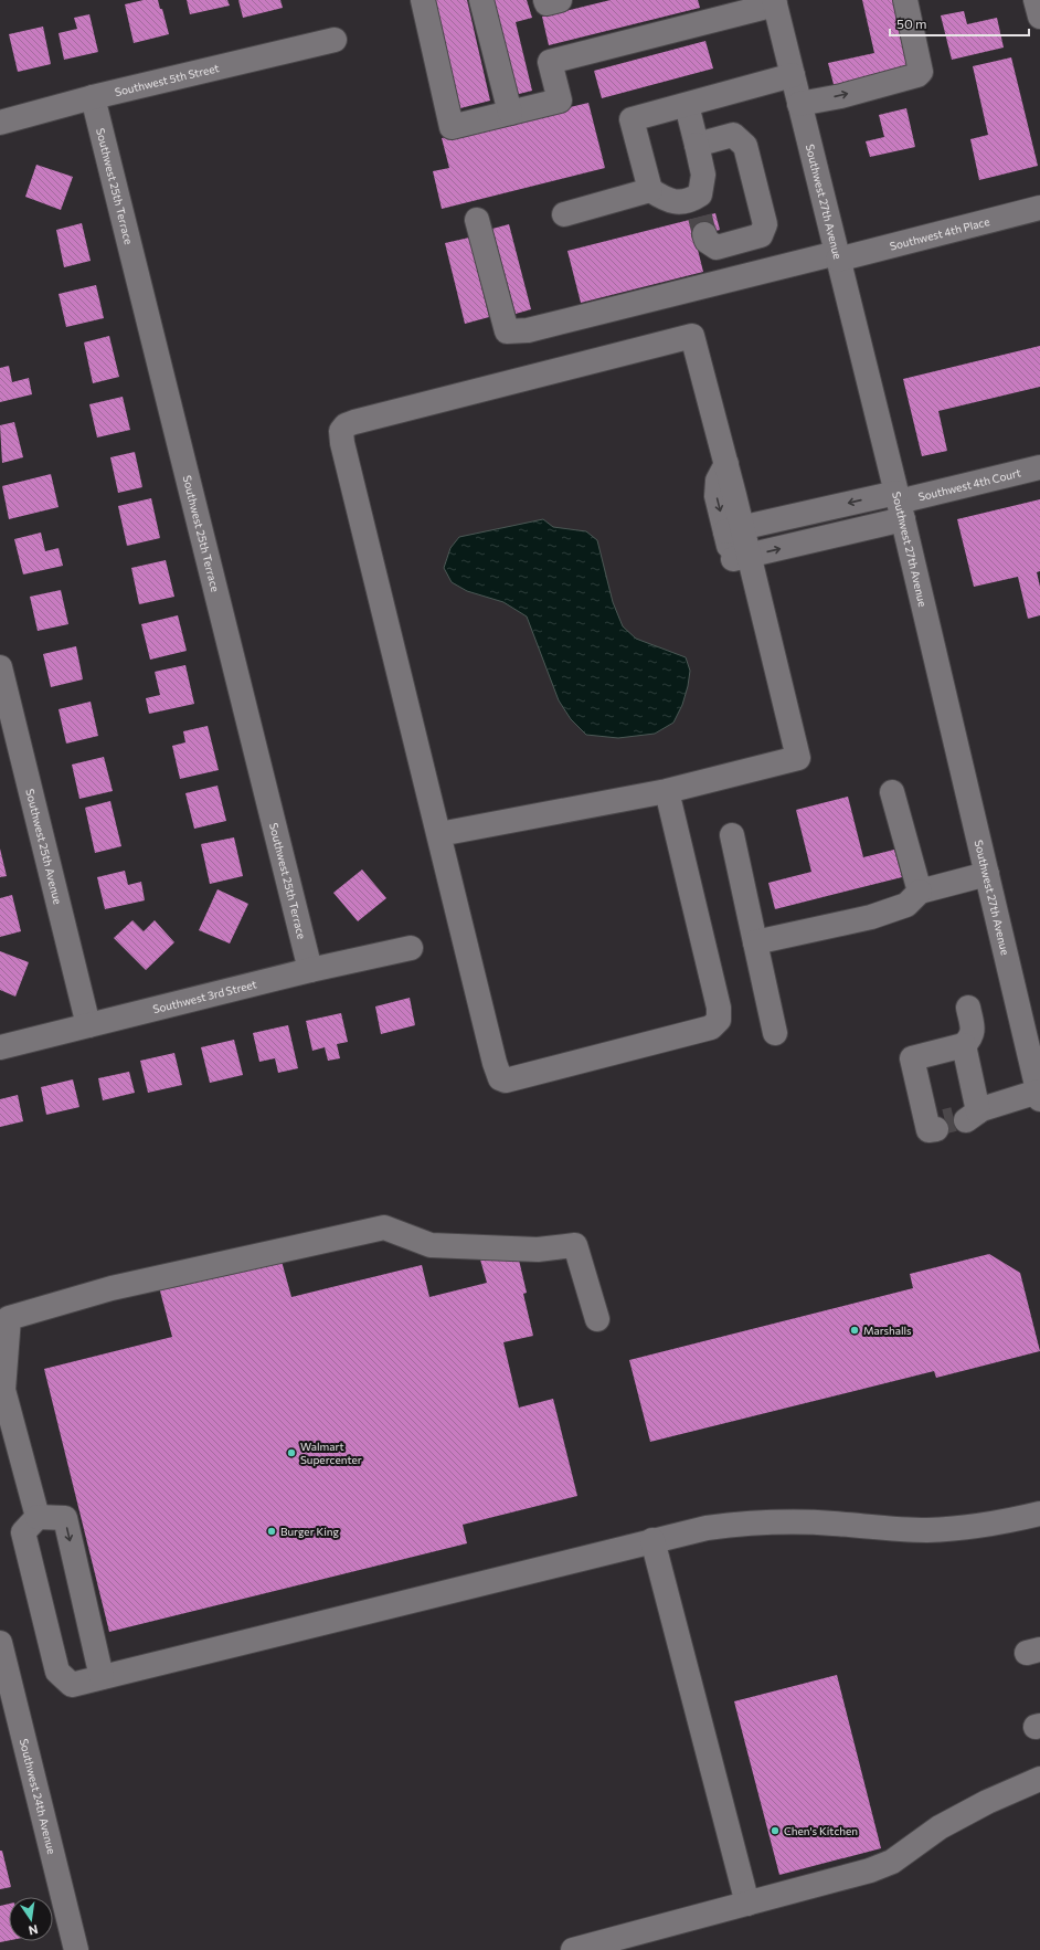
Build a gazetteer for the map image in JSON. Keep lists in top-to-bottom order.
{
  "streets": {
    "street": [
      "Southwest 5th Street",
      "Southwest 25th Terrace",
      "Southwest 27th Avenue",
      "Southwest 4th Place",
      "Southwest 4th Court",
      "Southwest 25th Avenue",
      "Southwest 3rd Street",
      "Southwest 24th Avenue"
    ]
  },
  "crossings": [
    ["Southwest 5th Street", "Southwest 25th Terrace"],
    ["Southwest 25th Terrace", "Southwest 3rd Street"],
    ["Southwest 27th Avenue", "Southwest 4th Place"],
    ["Southwest 27th Avenue", "Southwest 4th Court"],
    ["Southwest 25th Avenue", "Southwest 3rd Street"]
  ],
  "places": [
    "Marshalls",
    "Walmart Supercenter",
    "Burger King",
    "Chen's Kitchen"
  ],
  "scale_bar": "50 m",
  "north": "bottom"
}
